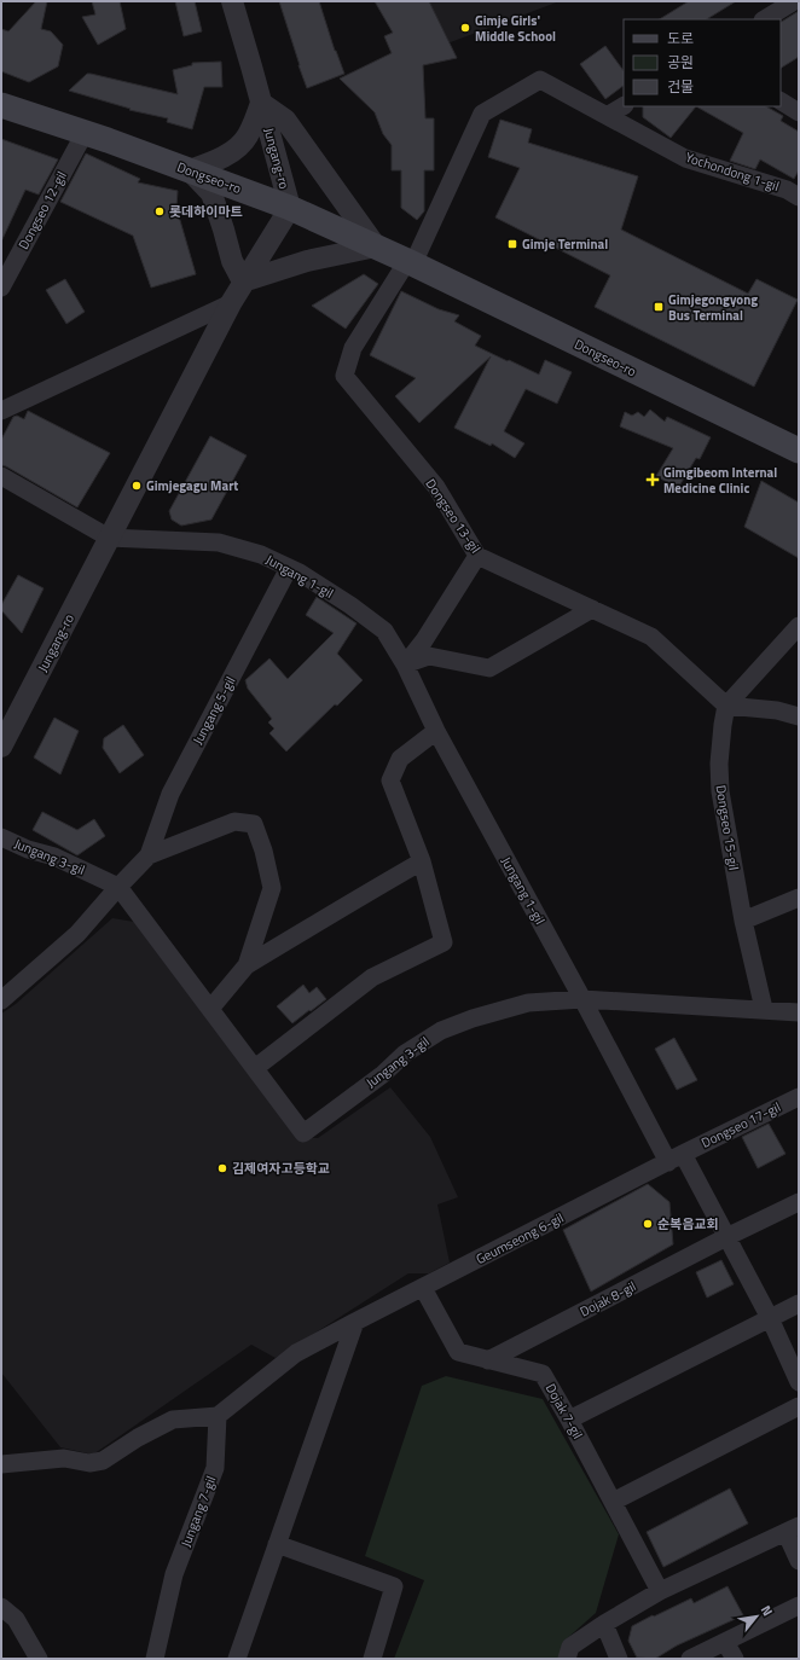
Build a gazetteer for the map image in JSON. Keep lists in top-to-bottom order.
{
  "streets": {
    "main road": ["Dongseo-ro"],
    "street": [
      "Jungang-ro",
      "Yochondong 1-gil",
      "Dongseo 12-gil",
      "Dongseo 13-gil",
      "Jungang 1-gil",
      "Jungang 5-gil",
      "Dongseo 15-gil",
      "Jungang 3-gil",
      "Dongseo 17-gil",
      "Geumseong 6-gil",
      "Dojak 8-gil",
      "Dojak 7-gil",
      "Jungang 7-gil"
    ]
  },
  "crossings": [
    ["Jungang-ro", "Dongseo-ro"],
    ["Jungang-ro", "Jungang 1-gil"],
    ["Dongseo-ro", "Dongseo 12-gil"],
    ["Dongseo-ro", "Dongseo 13-gil"],
    ["Dongseo 13-gil", "Dongseo 15-gil"],
    ["Jungang 1-gil", "Jungang 5-gil"],
    ["Jungang 1-gil", "Jungang 3-gil"],
    ["Jungang 1-gil", "Dongseo 17-gil"],
    ["Jungang 1-gil", "Geumseong 6-gil"],
    ["Jungang 5-gil", "Jungang 3-gil"],
    ["Dongseo 17-gil", "Geumseong 6-gil"],
    ["Geumseong 6-gil", "Dojak 7-gil"],
    ["Geumseong 6-gil", "Jungang 7-gil"],
    ["Dojak 8-gil", "Dojak 7-gil"]
  ],
  "places": {
    "other": [
      "Gimje Girls' Middle School",
      "롯데하이마트",
      "Gimjegagu Mart",
      "김제여자고등학교",
      "순복음교회"
    ],
    "transit": ["Gimje Terminal", "Gimjegongyong Bus Terminal"],
    "health": ["Gimgibeom Internal Medicine Clinic"]
  },
  "legend": ["도로", "공원", "건물"],
  "north": "top right"
}
